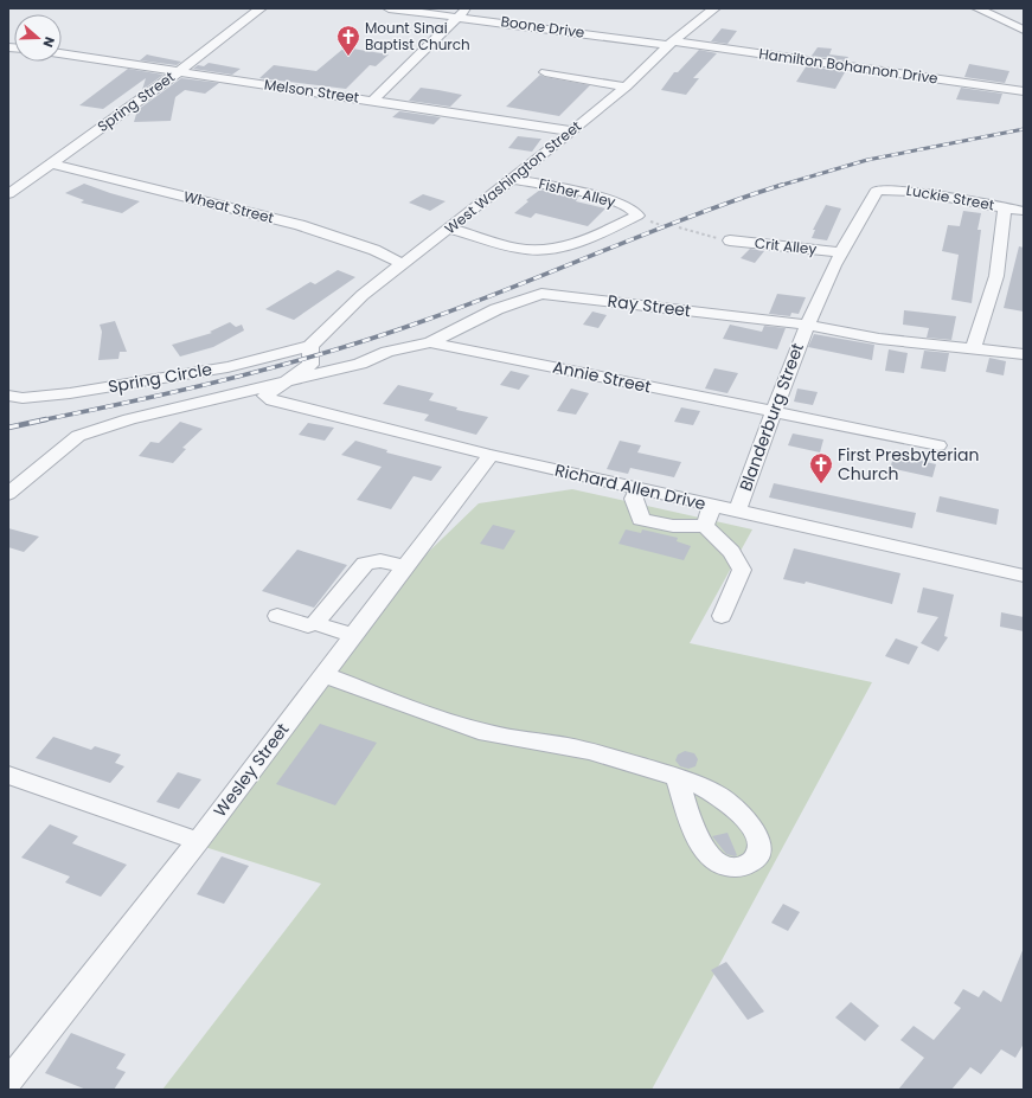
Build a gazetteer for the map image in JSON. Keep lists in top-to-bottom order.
{
  "streets": {
    "street": [
      "Boone Drive",
      "Hamilton Bohannon Drive",
      "Melson Street",
      "Spring Street",
      "West Washington Street",
      "Fisher Alley",
      "Luckie Street",
      "Wheat Street",
      "Crit Alley",
      "Ray Street",
      "Annie Street",
      "Spring Circle",
      "Blanderburg Street",
      "Richard Allen Drive",
      "Wesley Street"
    ]
  },
  "crossings": [
    ["Boone Drive", "Hamilton Bohannon Drive"],
    ["Boone Drive", "West Washington Street"],
    ["Hamilton Bohannon Drive", "West Washington Street"],
    ["Melson Street", "Spring Street"],
    ["Melson Street", "West Washington Street"],
    ["Spring Street", "Wheat Street"],
    ["West Washington Street", "Fisher Alley"],
    ["West Washington Street", "Wheat Street"],
    ["West Washington Street", "Spring Circle"],
    ["Luckie Street", "Blanderburg Street"],
    ["Crit Alley", "Blanderburg Street"],
    ["Ray Street", "Annie Street"],
    ["Ray Street", "Blanderburg Street"],
    ["Ray Street", "Richard Allen Drive"],
    ["Annie Street", "Blanderburg Street"],
    ["Blanderburg Street", "Richard Allen Drive"],
    ["Richard Allen Drive", "Wesley Street"]
  ],
  "places": {
    "church": ["Mount Sinai Baptist Church", "First Presbyterian Church"]
  },
  "north": "right"
}
